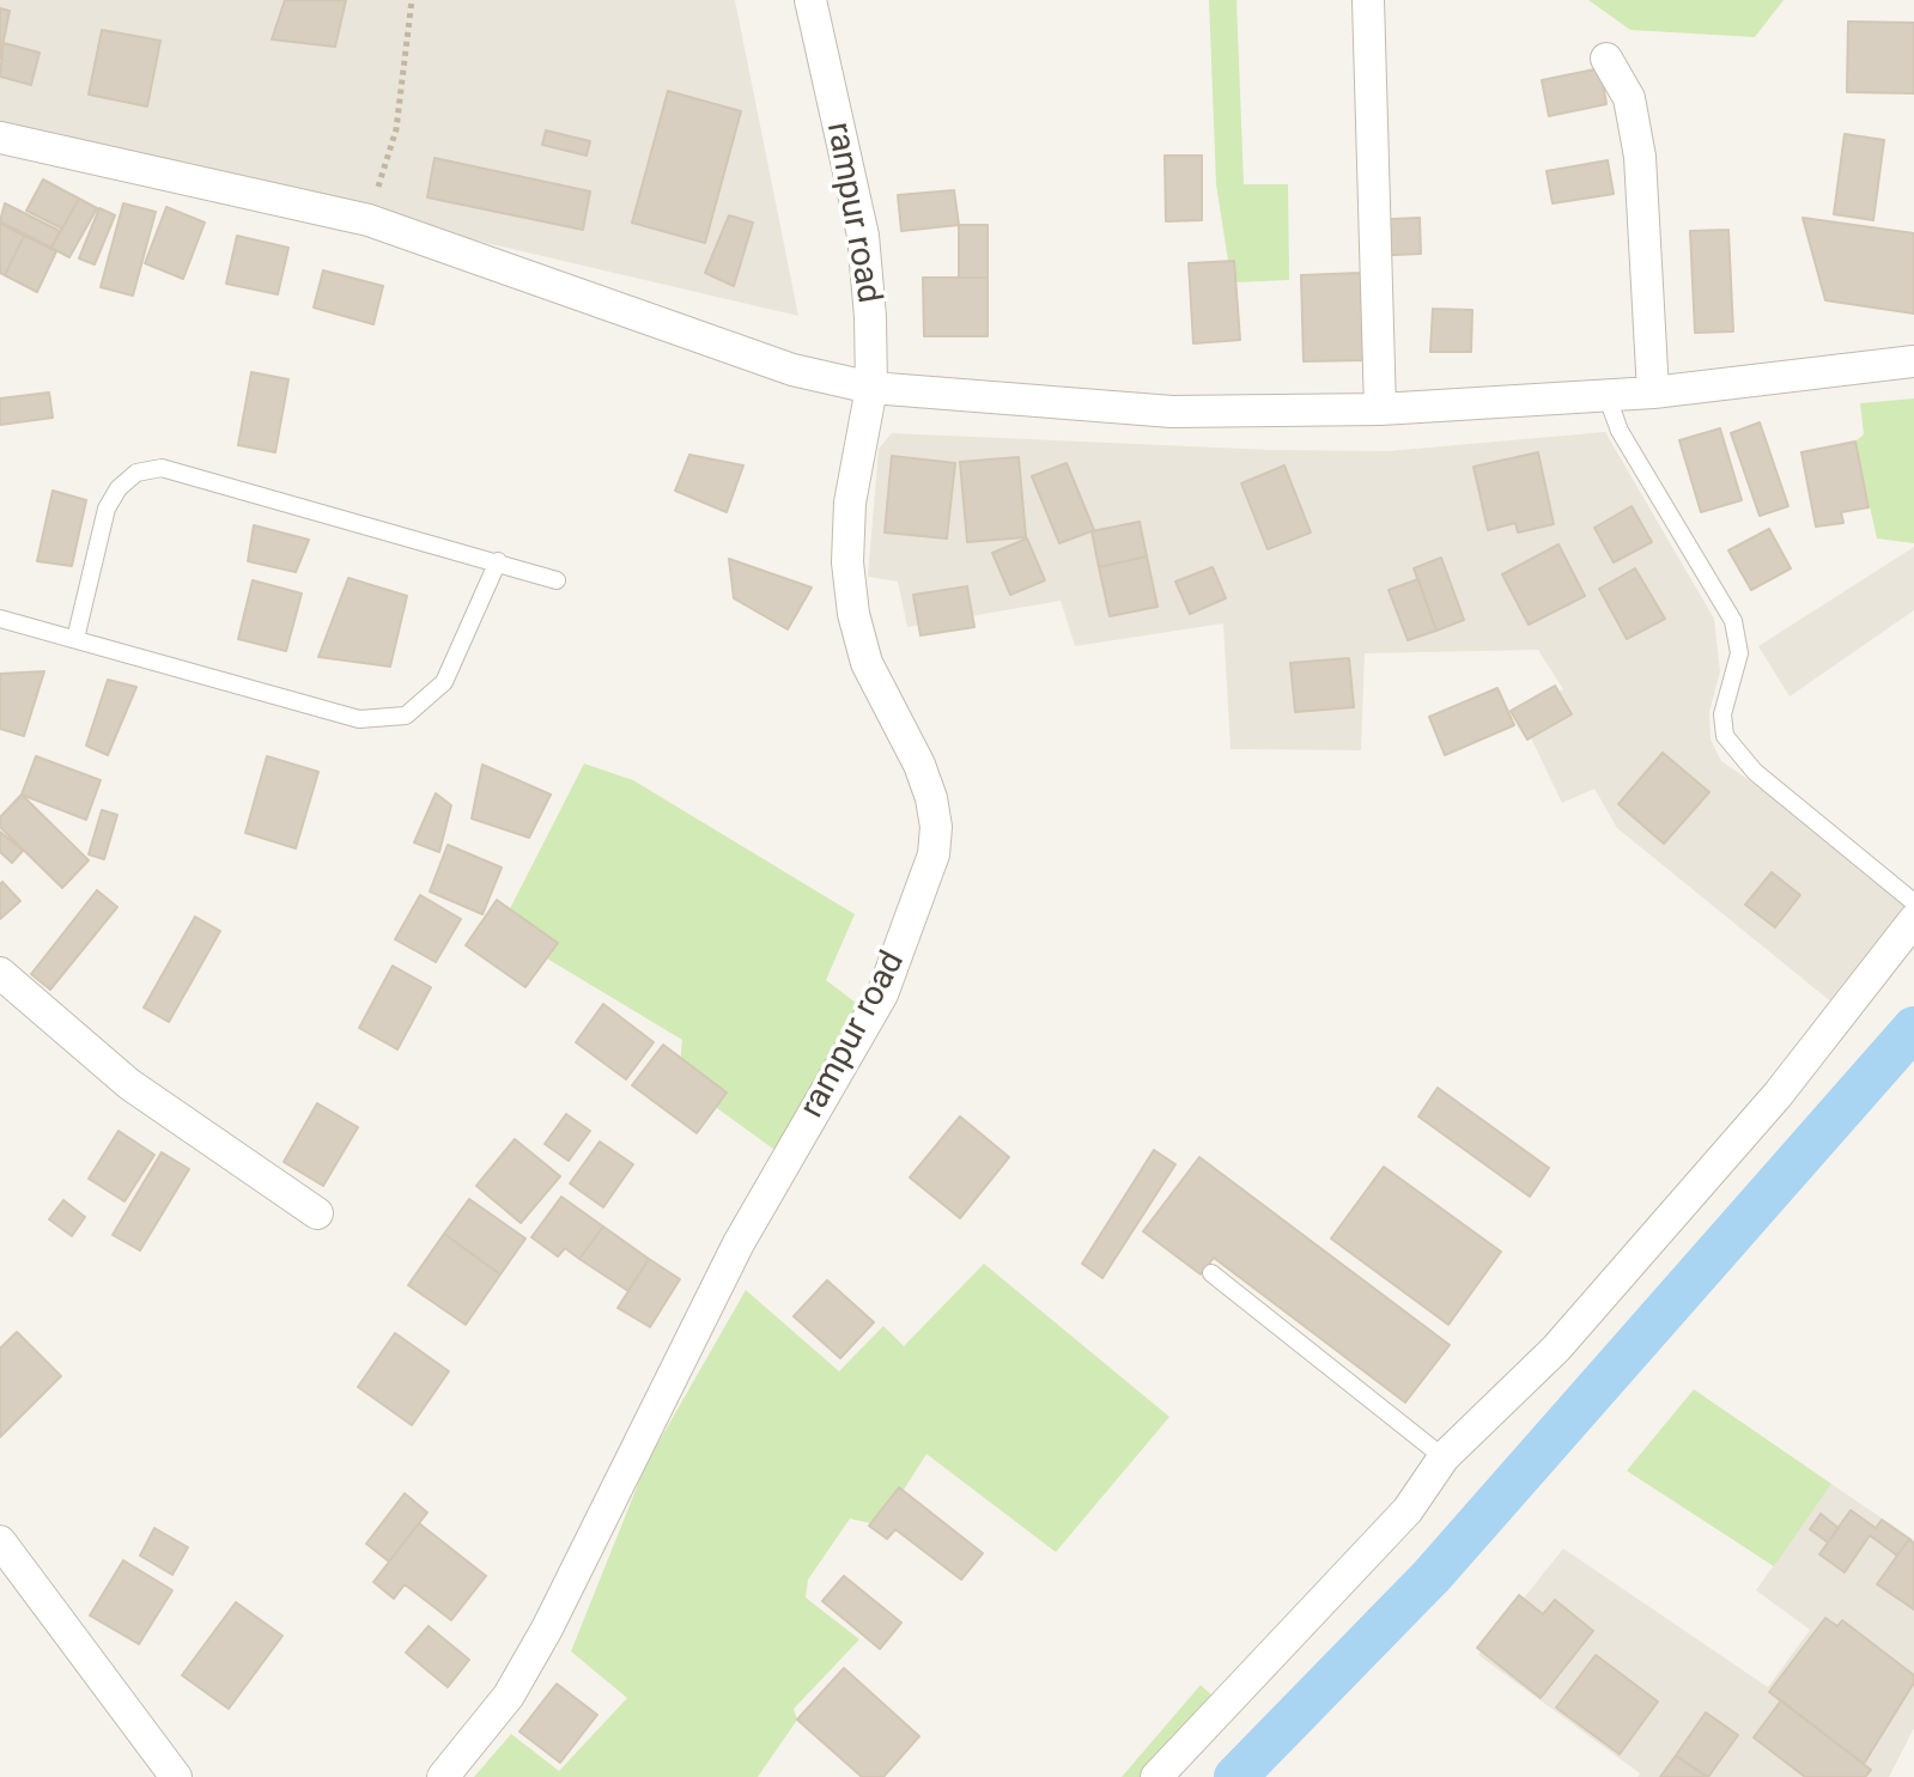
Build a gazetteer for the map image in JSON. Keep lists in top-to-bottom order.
{
  "streets": {
    "street": ["rampur road"]
  }
}
